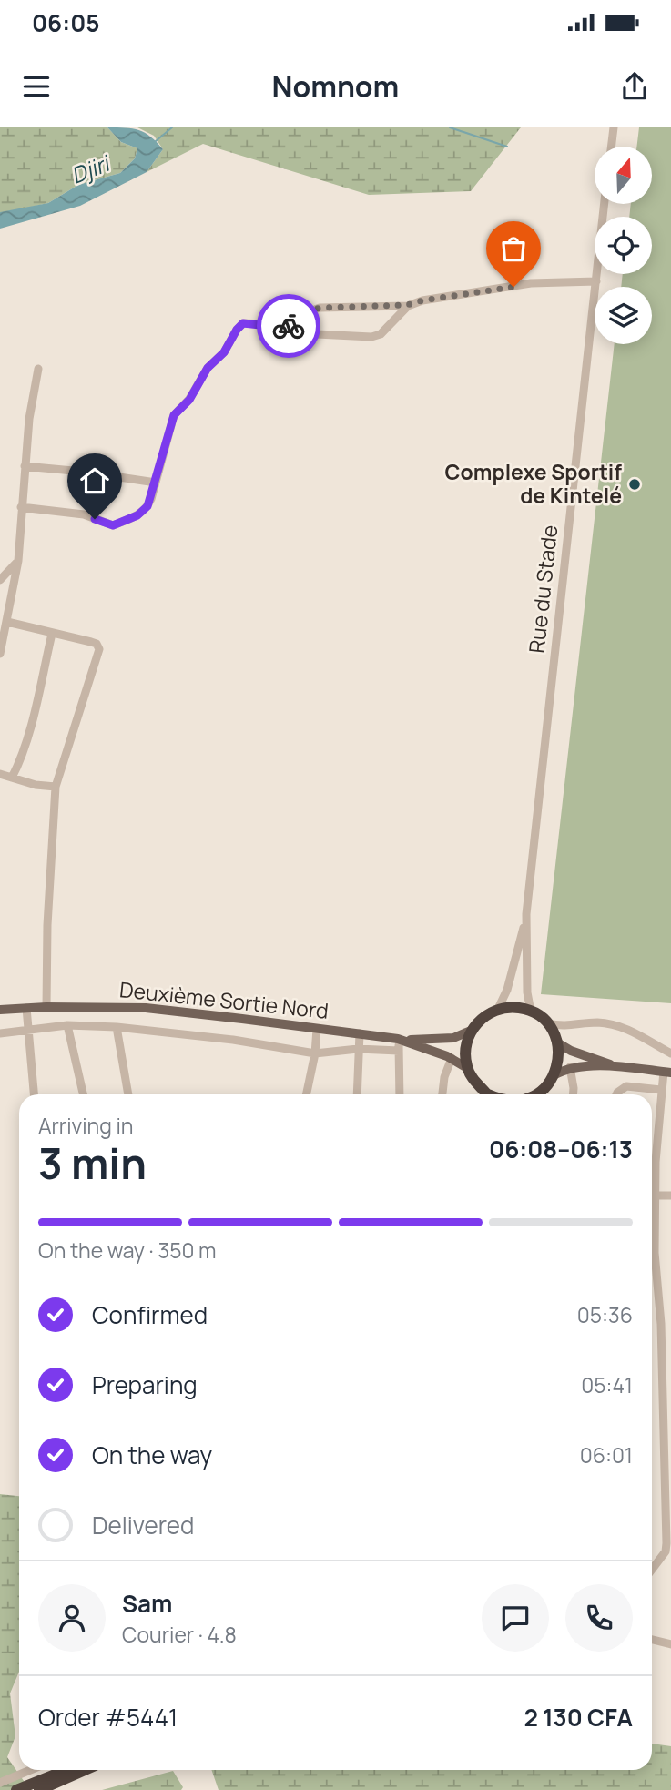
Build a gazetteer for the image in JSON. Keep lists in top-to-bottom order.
{
  "streets": {
    "main road": ["Deuxième Sortie Nord"],
    "street": ["Rue du Stade"]
  },
  "water": ["Djiri"],
  "places": ["Complexe Sportif de Kintelé"],
  "north": "top",
  "page": {
    "status": "06:05",
    "header": "Nomnom",
    "heading": ["3 min", "Arriving in", "06:08–06:13"],
    "panel": [
      "Sam",
      "Courier · 4.8",
      "Order #5441",
      "2 130 CFA"
    ],
    "bar": "On the way · 350 m",
    "list": [
      ["Confirmed", "05:36"],
      ["Preparing", "05:41"],
      ["On the way", "06:01"],
      "Delivered"
    ]
  }
}
